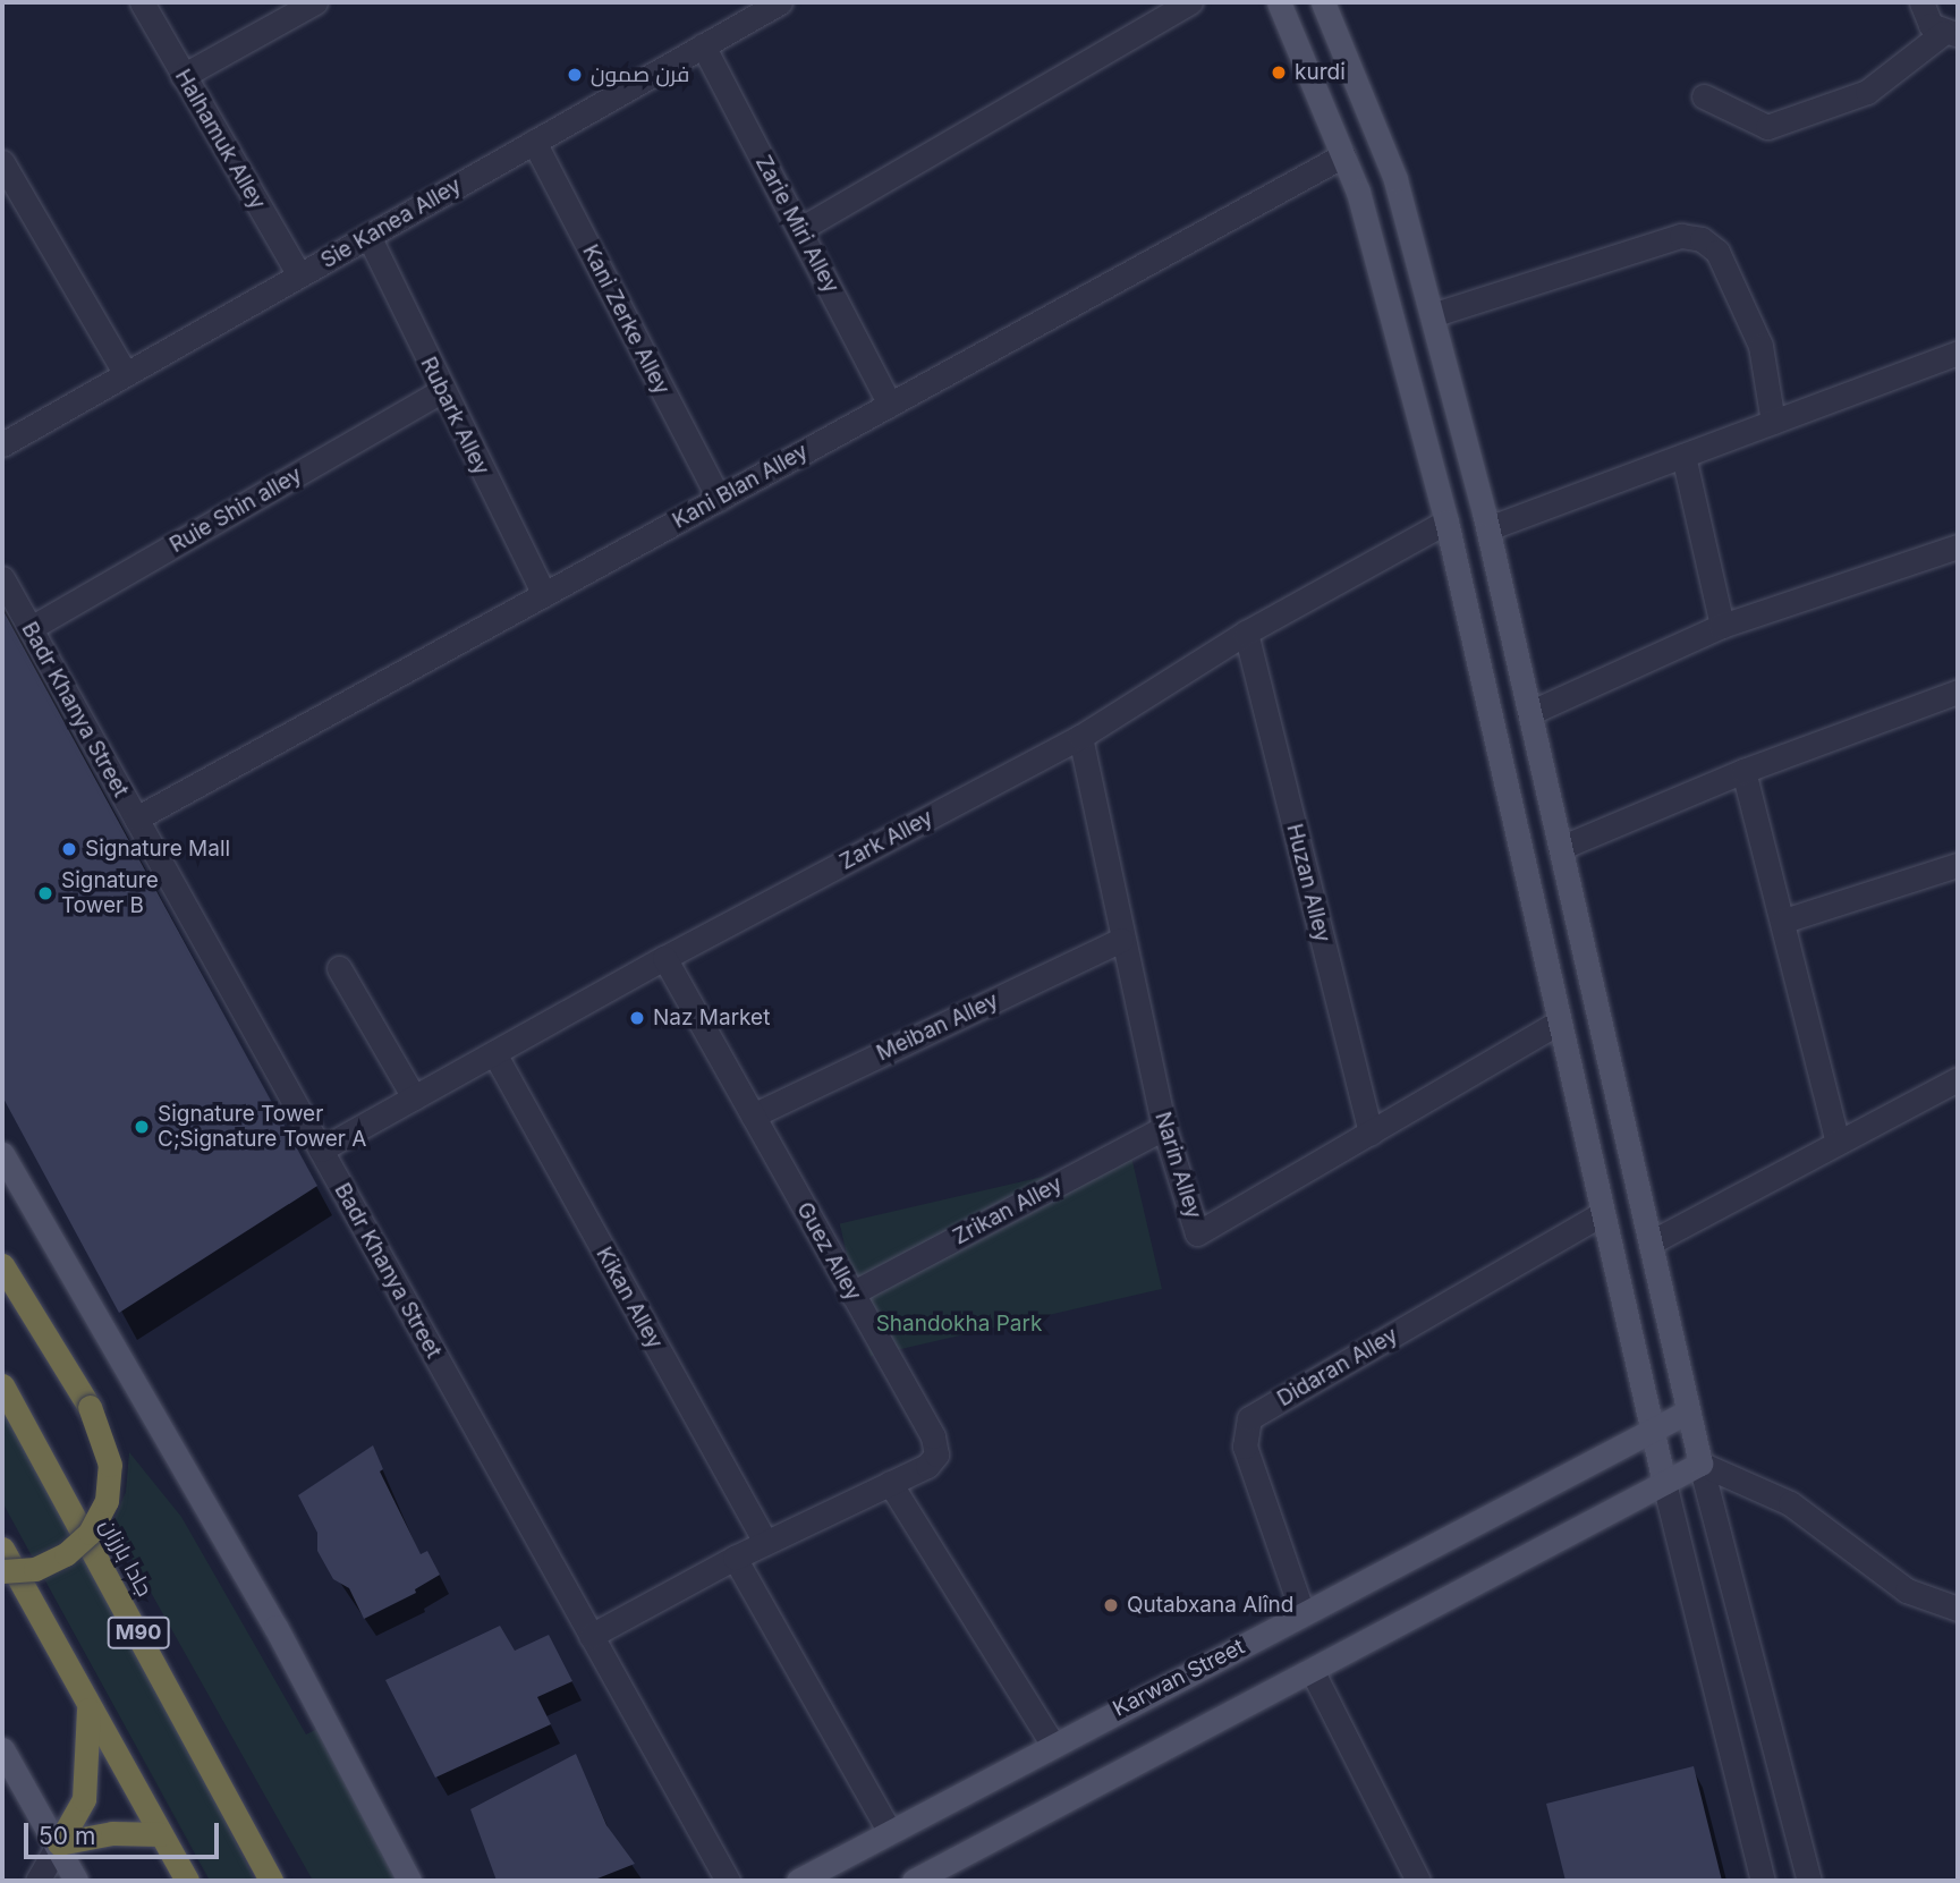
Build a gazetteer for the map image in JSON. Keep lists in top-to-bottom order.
{
  "streets": {
    "highway": ["جادا بارزان", "M90"],
    "main road": ["Karwan Street"],
    "street": [
      "Halhamuk Alley",
      "Sie Kanea Alley",
      "Zarie Miri Alley",
      "Kani Zerke Alley",
      "Rubark Alley",
      "Kani Blan Alley",
      "Ruie Shin alley",
      "Badr Khanya Street",
      "Zark Alley",
      "Huzan Alley",
      "Meiban Alley",
      "Narin Alley",
      "Zrikan Alley",
      "Guez Alley",
      "Kikan Alley",
      "Didaran Alley"
    ]
  },
  "crossings": [
    ["Halhamuk Alley", "Sie Kanea Alley"],
    ["Sie Kanea Alley", "Zarie Miri Alley"],
    ["Sie Kanea Alley", "Kani Zerke Alley"],
    ["Sie Kanea Alley", "Rubark Alley"],
    ["Zarie Miri Alley", "Kani Blan Alley"],
    ["Kani Zerke Alley", "Kani Blan Alley"],
    ["Rubark Alley", "Kani Blan Alley"],
    ["Rubark Alley", "Ruie Shin alley"],
    ["Kani Blan Alley", "Badr Khanya Street"],
    ["Ruie Shin alley", "Badr Khanya Street"],
    ["Badr Khanya Street", "Zark Alley"],
    ["Badr Khanya Street", "Guez Alley"],
    ["Zark Alley", "Huzan Alley"],
    ["Zark Alley", "Narin Alley"],
    ["Zark Alley", "Guez Alley"],
    ["Zark Alley", "Kikan Alley"],
    ["Huzan Alley", "Narin Alley"],
    ["Meiban Alley", "Narin Alley"],
    ["Meiban Alley", "Guez Alley"],
    ["Narin Alley", "Zrikan Alley"],
    ["Zrikan Alley", "Guez Alley"],
    ["Guez Alley", "Kikan Alley"],
    ["Didaran Alley", "Karwan Street"]
  ],
  "parks": ["Shandokha Park"],
  "places": [
    "kurdi",
    "فرن صمون",
    "Signature Mall",
    "Signature Tower B",
    "Naz Market",
    "Signature Tower C;Signature Tower A",
    "Qutabxana Alînd"
  ],
  "scale_bar": "50 m"
}
